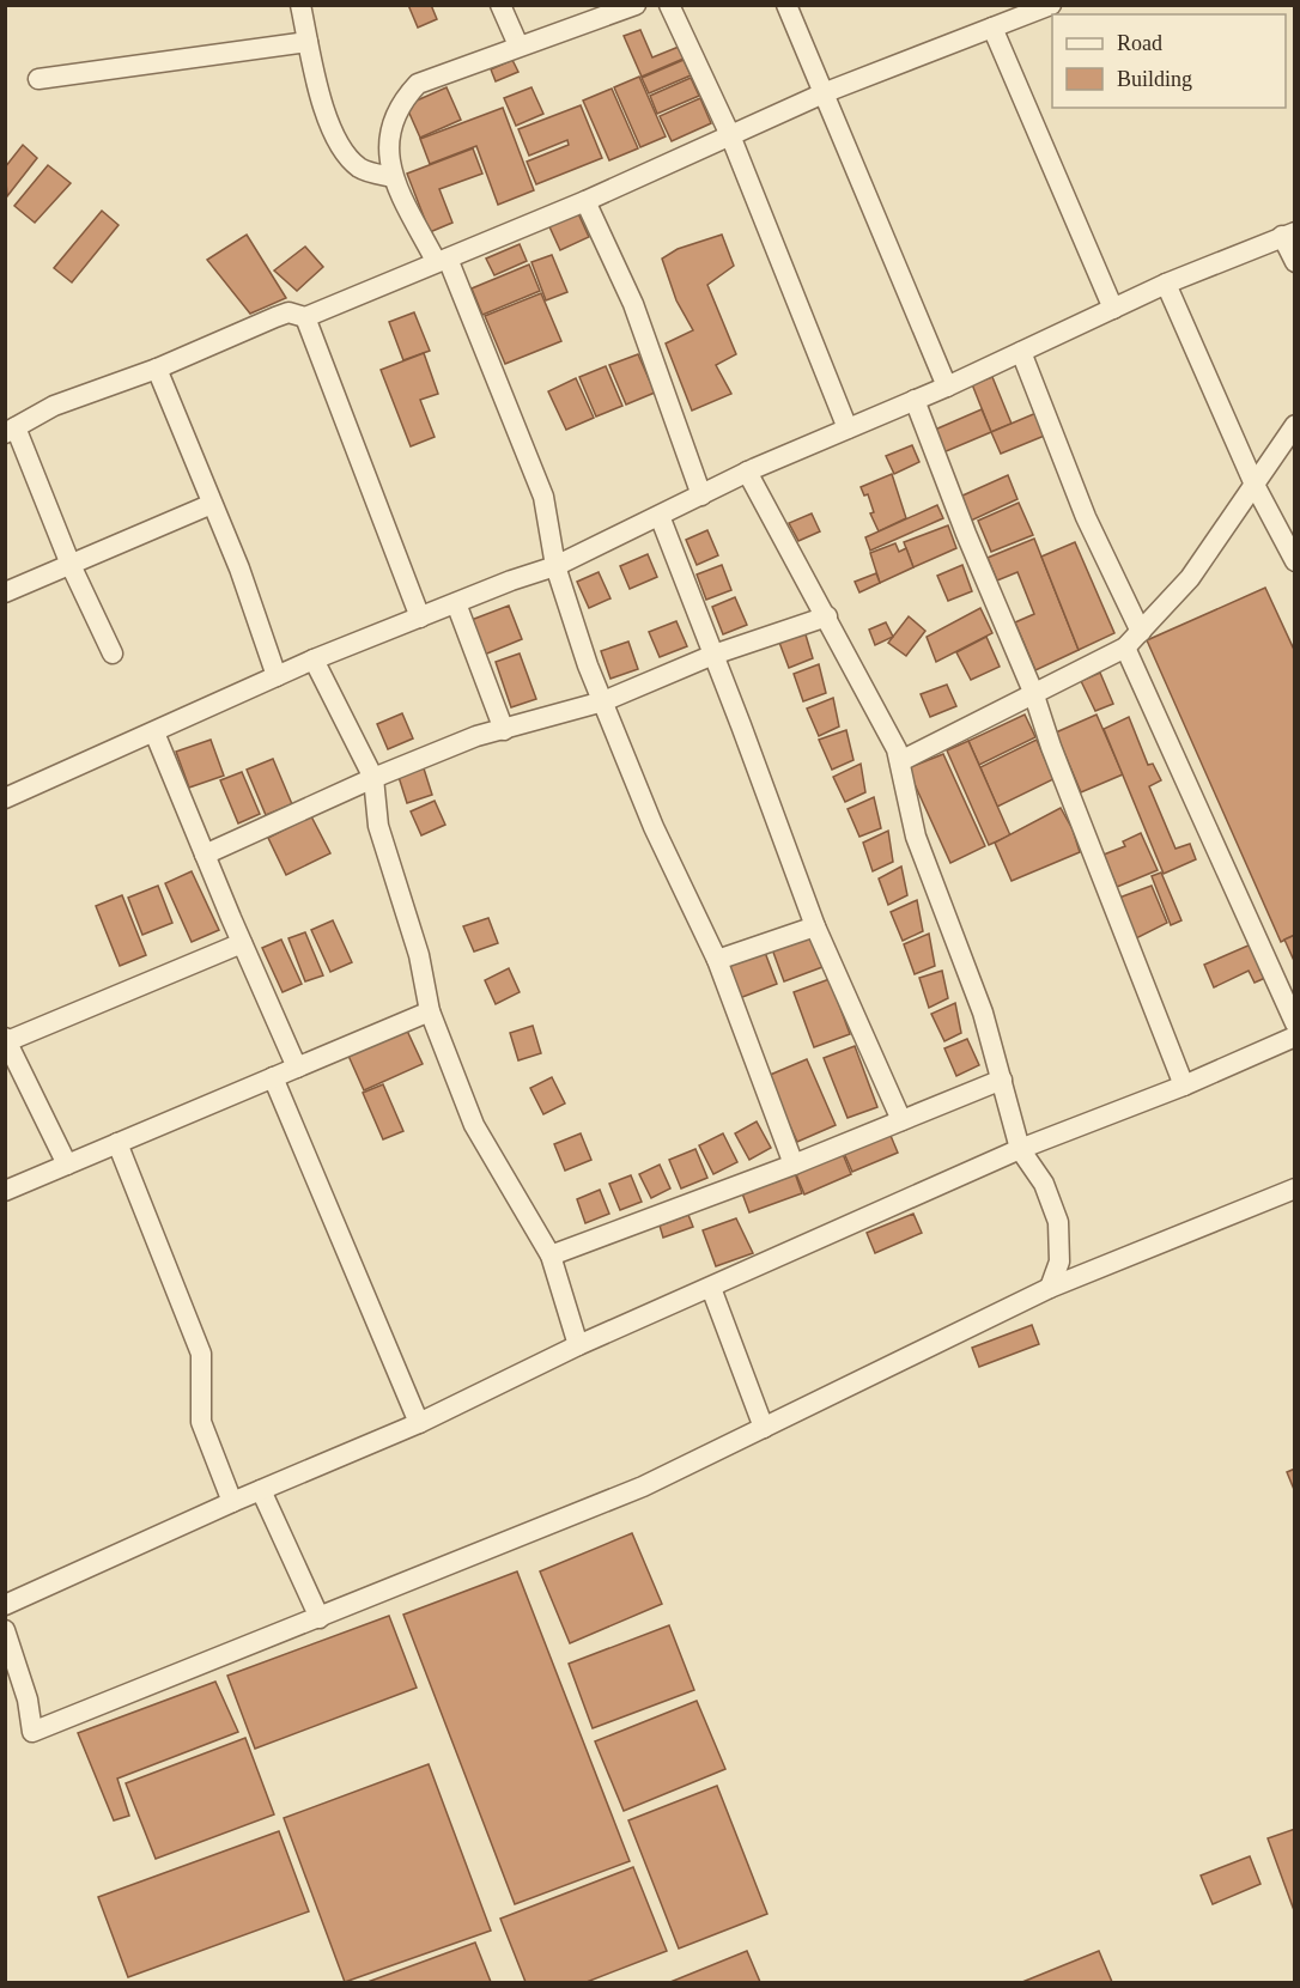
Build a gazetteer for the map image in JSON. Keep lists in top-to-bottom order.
{
  "legend": ["Road", "Building"]
}
